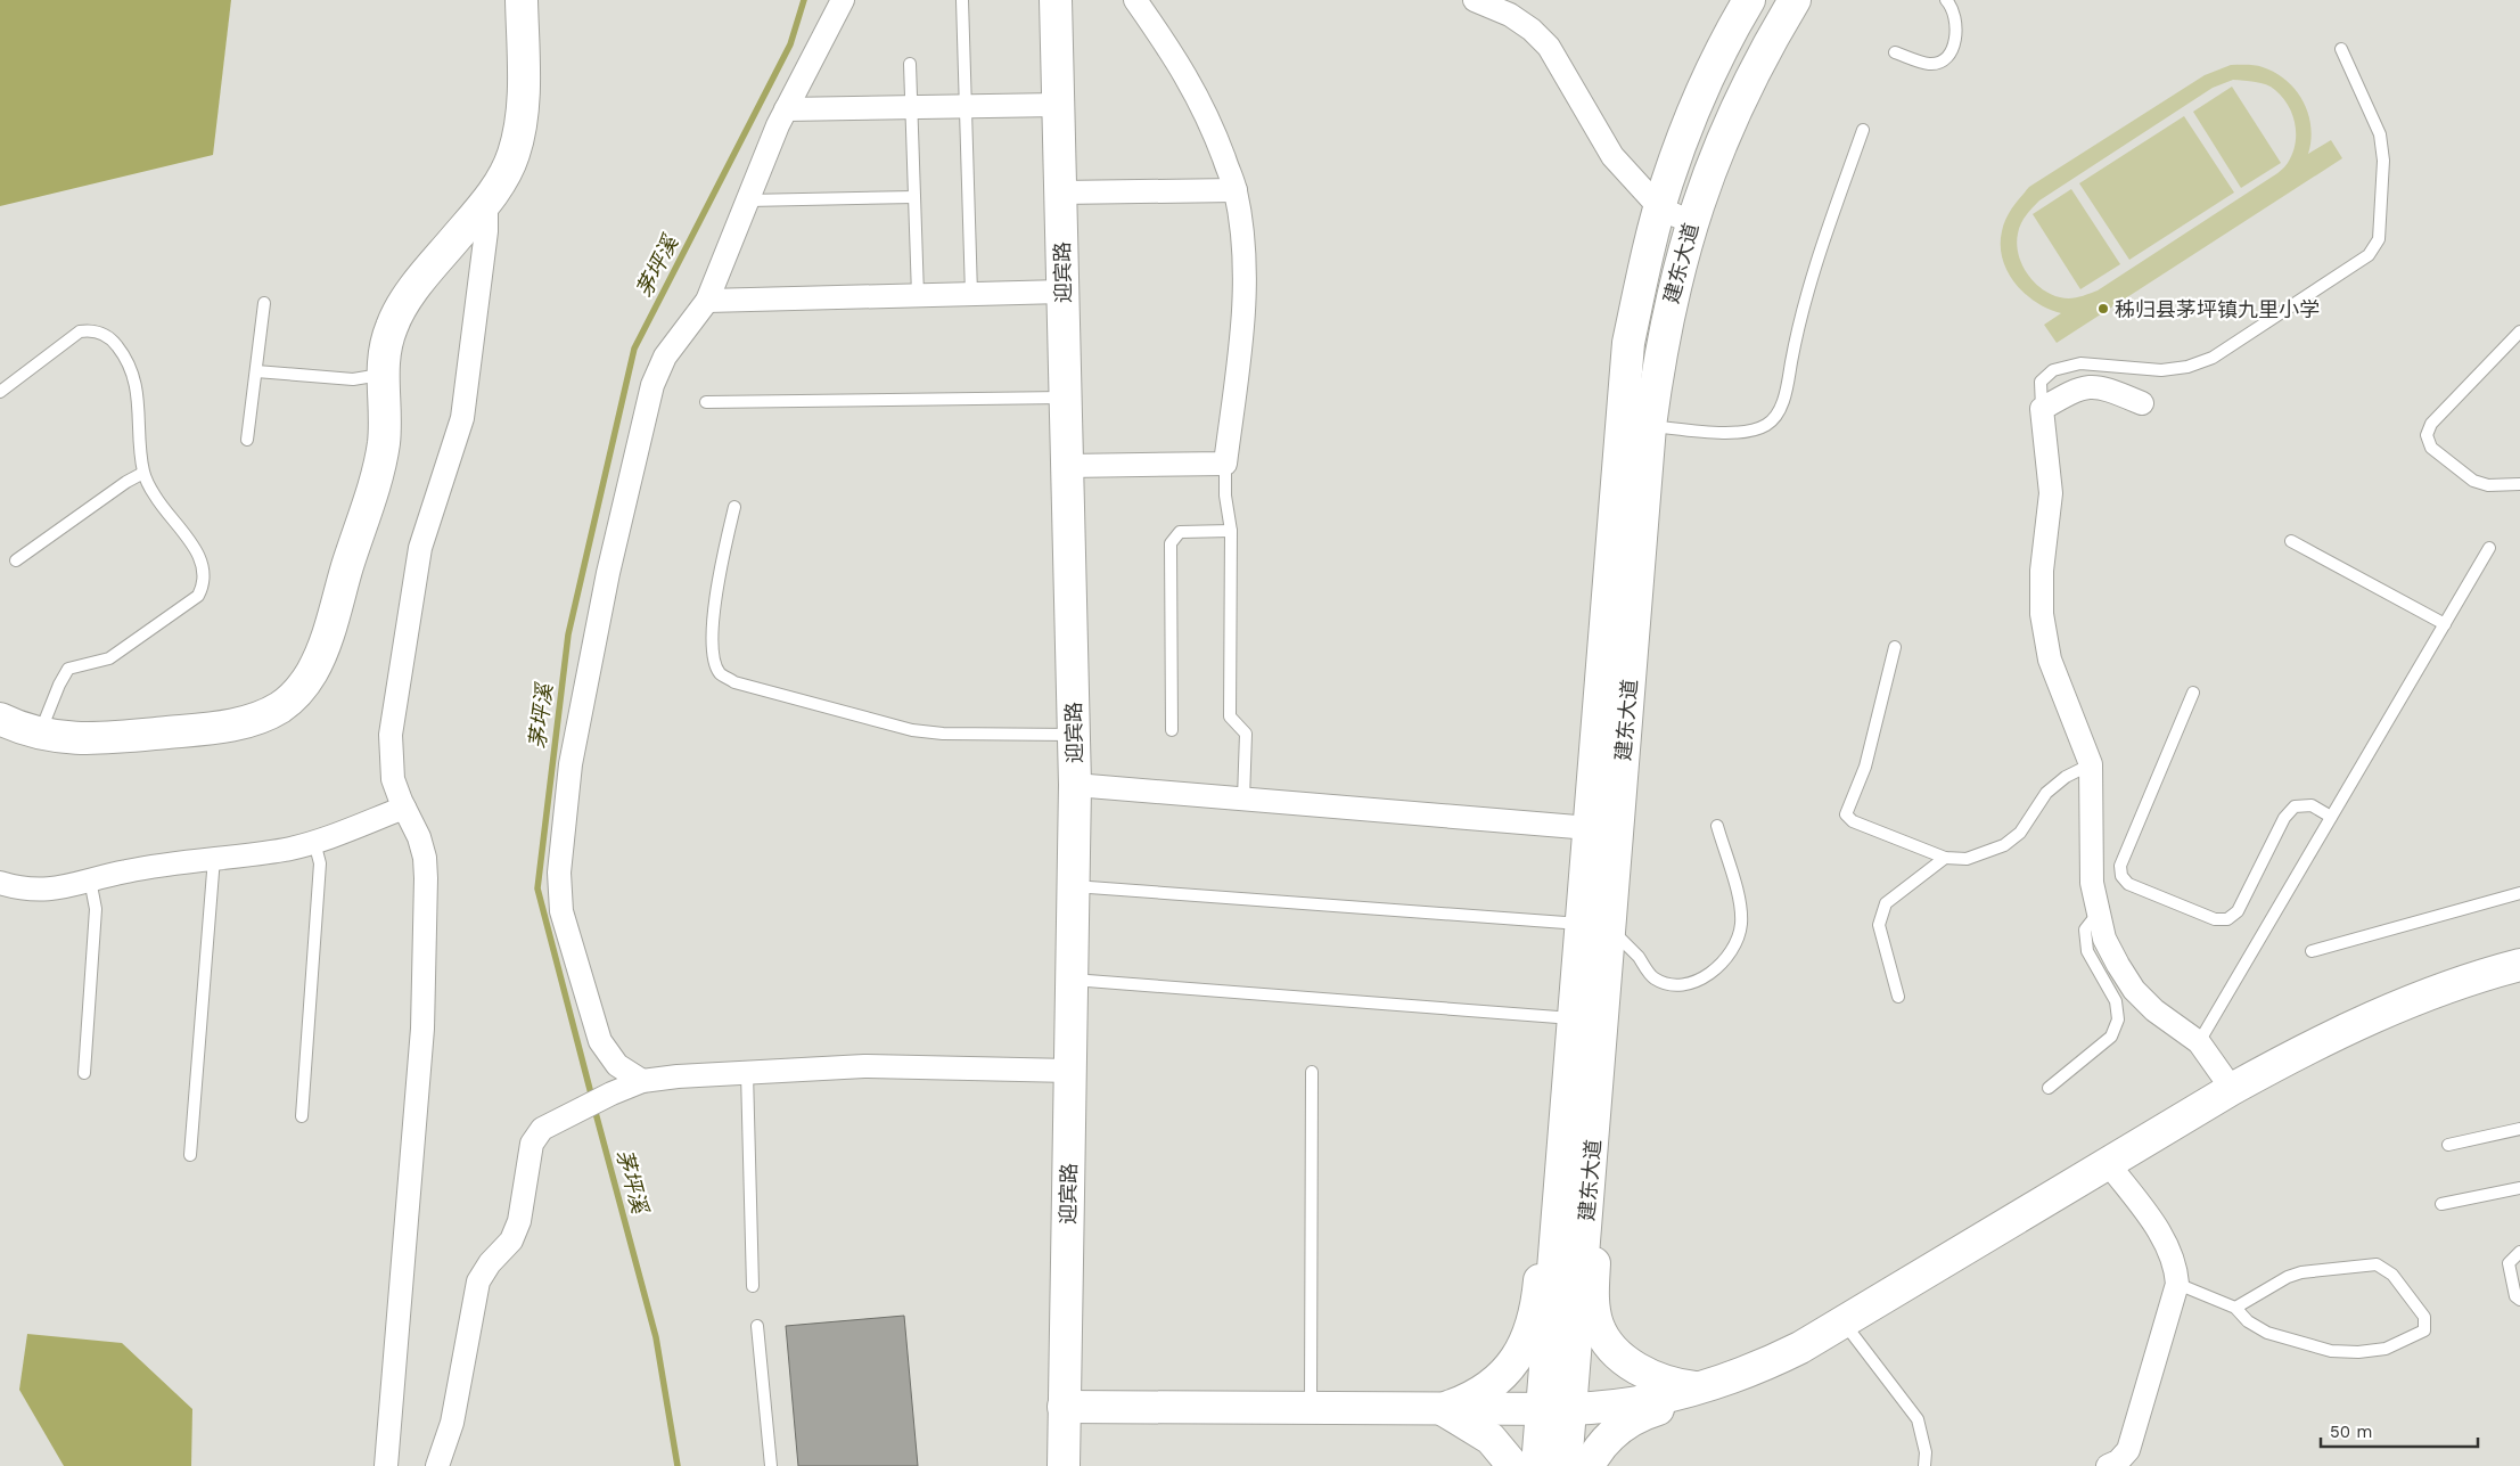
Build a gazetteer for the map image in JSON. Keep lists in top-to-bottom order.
{
  "streets": {
    "main road": ["建东大道", "迎宾路"]
  },
  "water": ["茅坪溪"],
  "places": ["秭归县茅坪镇九里小学"],
  "scale_bar": "50 m"
}
